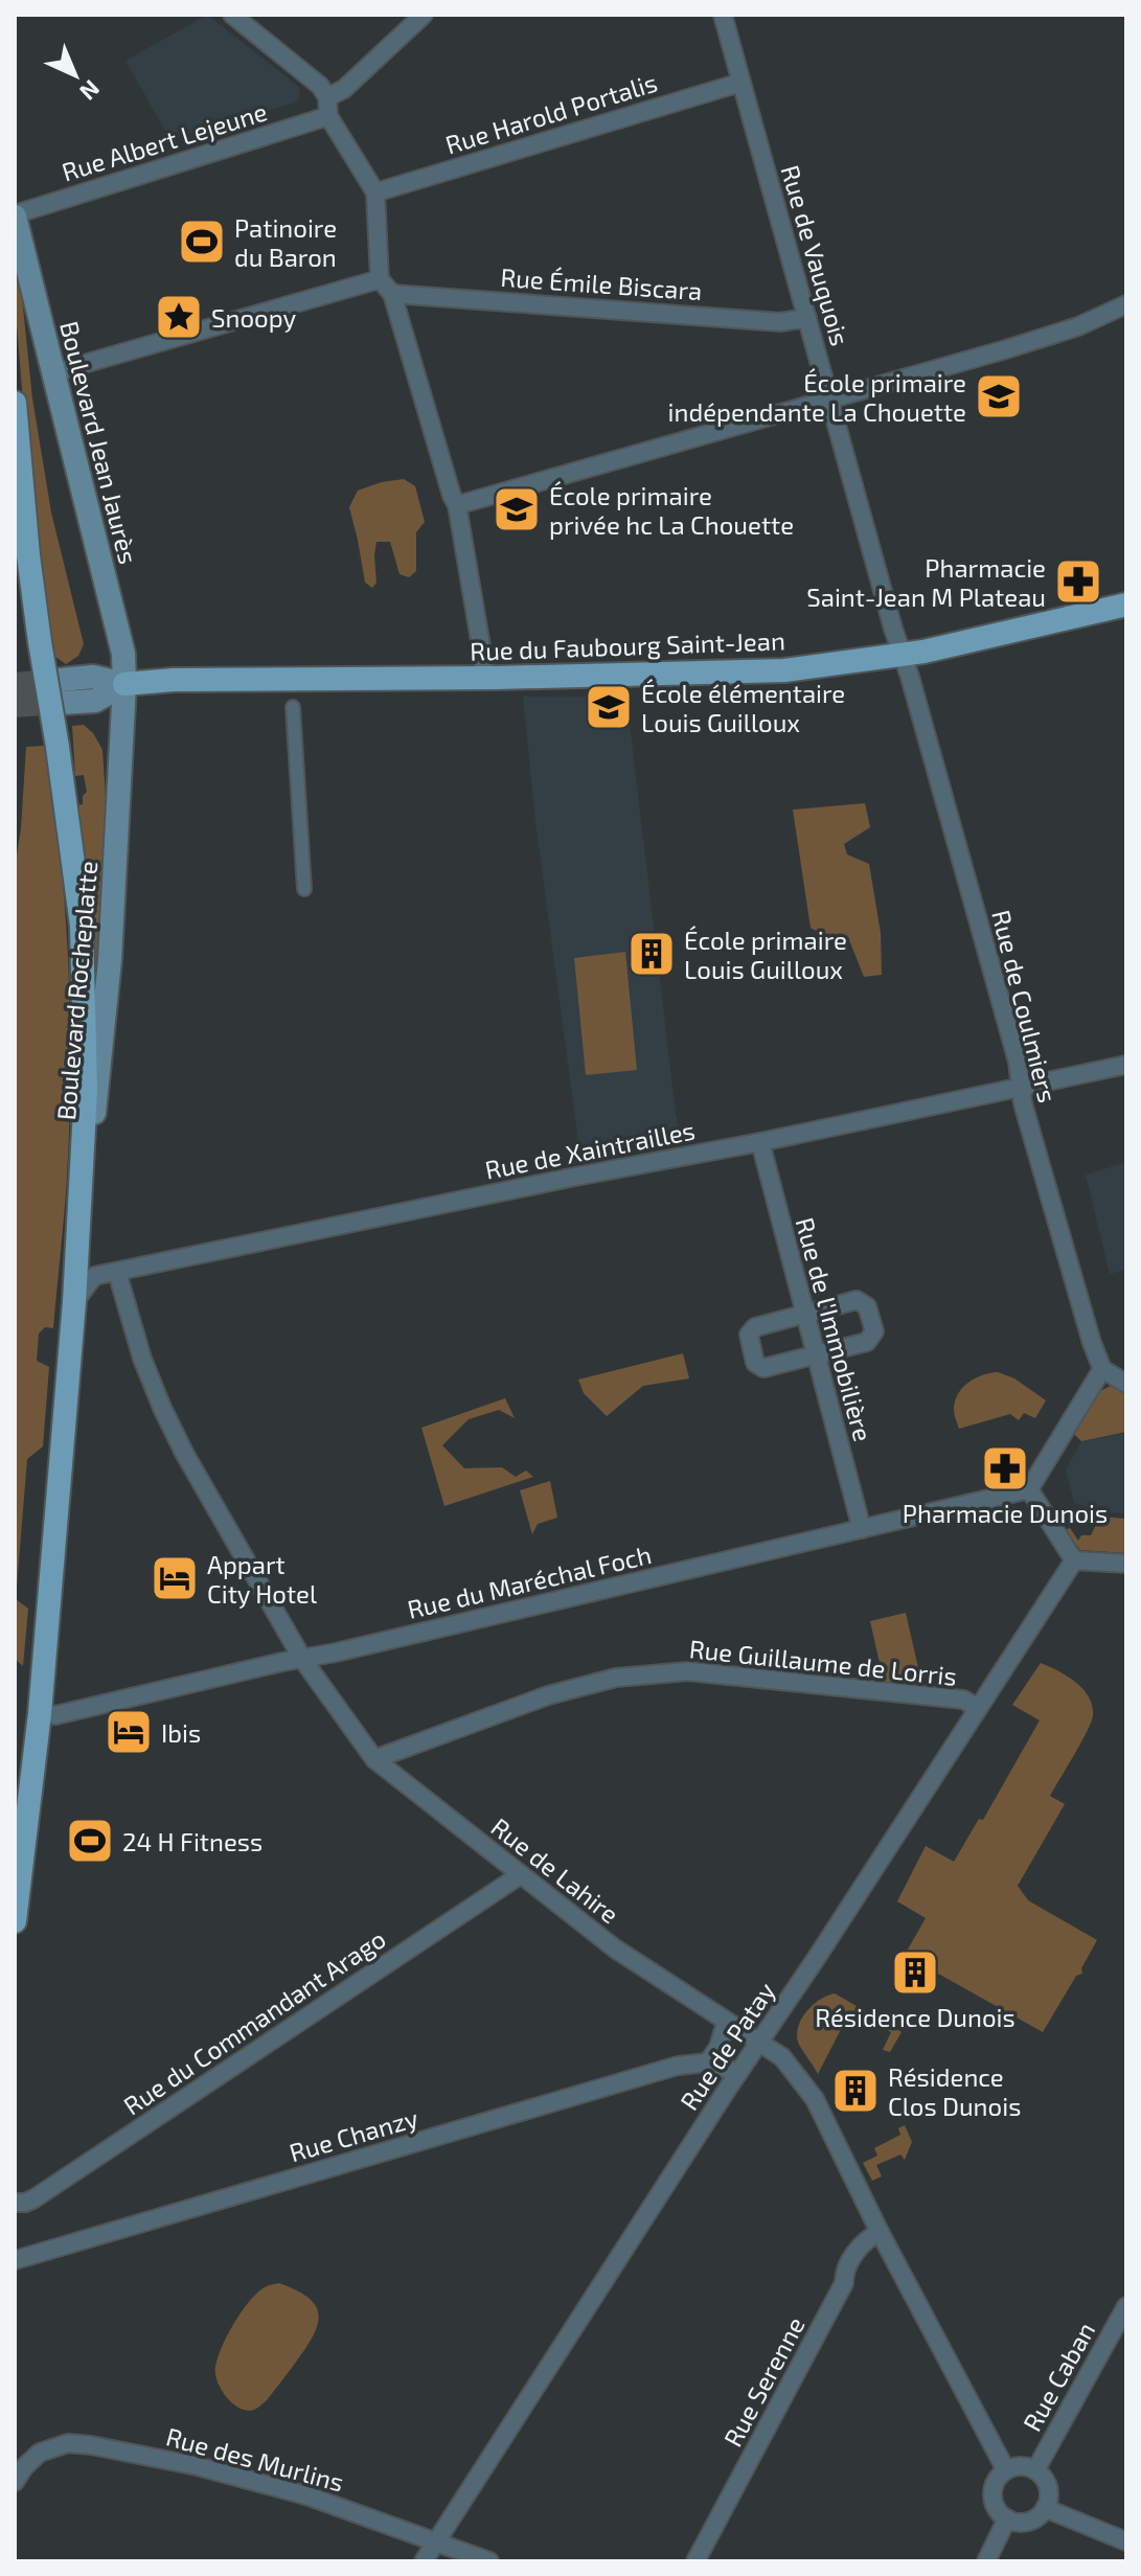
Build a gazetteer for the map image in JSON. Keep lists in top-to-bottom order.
{
  "streets": {
    "main road": ["Boulevard Jean Jaurès", "Rue du Faubourg Saint-Jean", "Boulevard Rocheplatte"],
    "street": [
      "Rue Harold Portalis",
      "Rue Albert Lejeune",
      "Rue de Vauquois",
      "Rue Émile Biscara",
      "Rue de Coulmiers",
      "Rue de Xaintrailles",
      "Rue de l'Immobilière",
      "Rue du Maréchal Foch",
      "Rue Guillaume de Lorris",
      "Rue de Lahire",
      "Rue du Commandant Arago",
      "Rue de Patay",
      "Rue Chanzy",
      "Rue Caban",
      "Rue Serenne",
      "Rue des Murlins"
    ]
  },
  "crossings": [
    ["Rue Harold Portalis", "Rue de Vauquois"],
    ["Rue Albert Lejeune", "Boulevard Jean Jaurès"],
    ["Rue de Vauquois", "Rue Émile Biscara"],
    ["Rue de Vauquois", "Rue du Faubourg Saint-Jean"],
    ["Rue de Vauquois", "Rue de Coulmiers"],
    ["Boulevard Jean Jaurès", "Rue du Faubourg Saint-Jean"],
    ["Boulevard Jean Jaurès", "Boulevard Rocheplatte"],
    ["Rue du Faubourg Saint-Jean", "Boulevard Rocheplatte"],
    ["Rue du Faubourg Saint-Jean", "Rue de Coulmiers"],
    ["Boulevard Rocheplatte", "Rue de Xaintrailles"],
    ["Boulevard Rocheplatte", "Rue du Maréchal Foch"],
    ["Rue de Coulmiers", "Rue de Xaintrailles"],
    ["Rue de Xaintrailles", "Rue de l'Immobilière"],
    ["Rue de Xaintrailles", "Rue de Lahire"],
    ["Rue de l'Immobilière", "Rue du Maréchal Foch"],
    ["Rue du Maréchal Foch", "Rue de Lahire"],
    ["Rue Guillaume de Lorris", "Rue de Lahire"],
    ["Rue Guillaume de Lorris", "Rue de Patay"],
    ["Rue de Lahire", "Rue du Commandant Arago"],
    ["Rue de Lahire", "Rue de Patay"],
    ["Rue de Lahire", "Rue Caban"],
    ["Rue de Lahire", "Rue Serenne"],
    ["Rue de Patay", "Rue Chanzy"],
    ["Rue de Patay", "Rue des Murlins"]
  ],
  "places": {
    "sports": ["Patinoire du Baron", "24 H Fitness"],
    "place": ["Snoopy"],
    "school or university": ["École primaire indépendante La Chouette", "École primaire privée hc La Chouette", "École élémentaire Louis Guilloux"],
    "pharmacy": ["Pharmacie Saint-Jean M Plateau", "Pharmacie Dunois"],
    "building": ["École primaire Louis Guilloux", "Résidence Dunois", "Résidence Clos Dunois"],
    "hotel": ["Appart City Hotel", "Ibis"]
  },
  "north": "bottom right"
}
